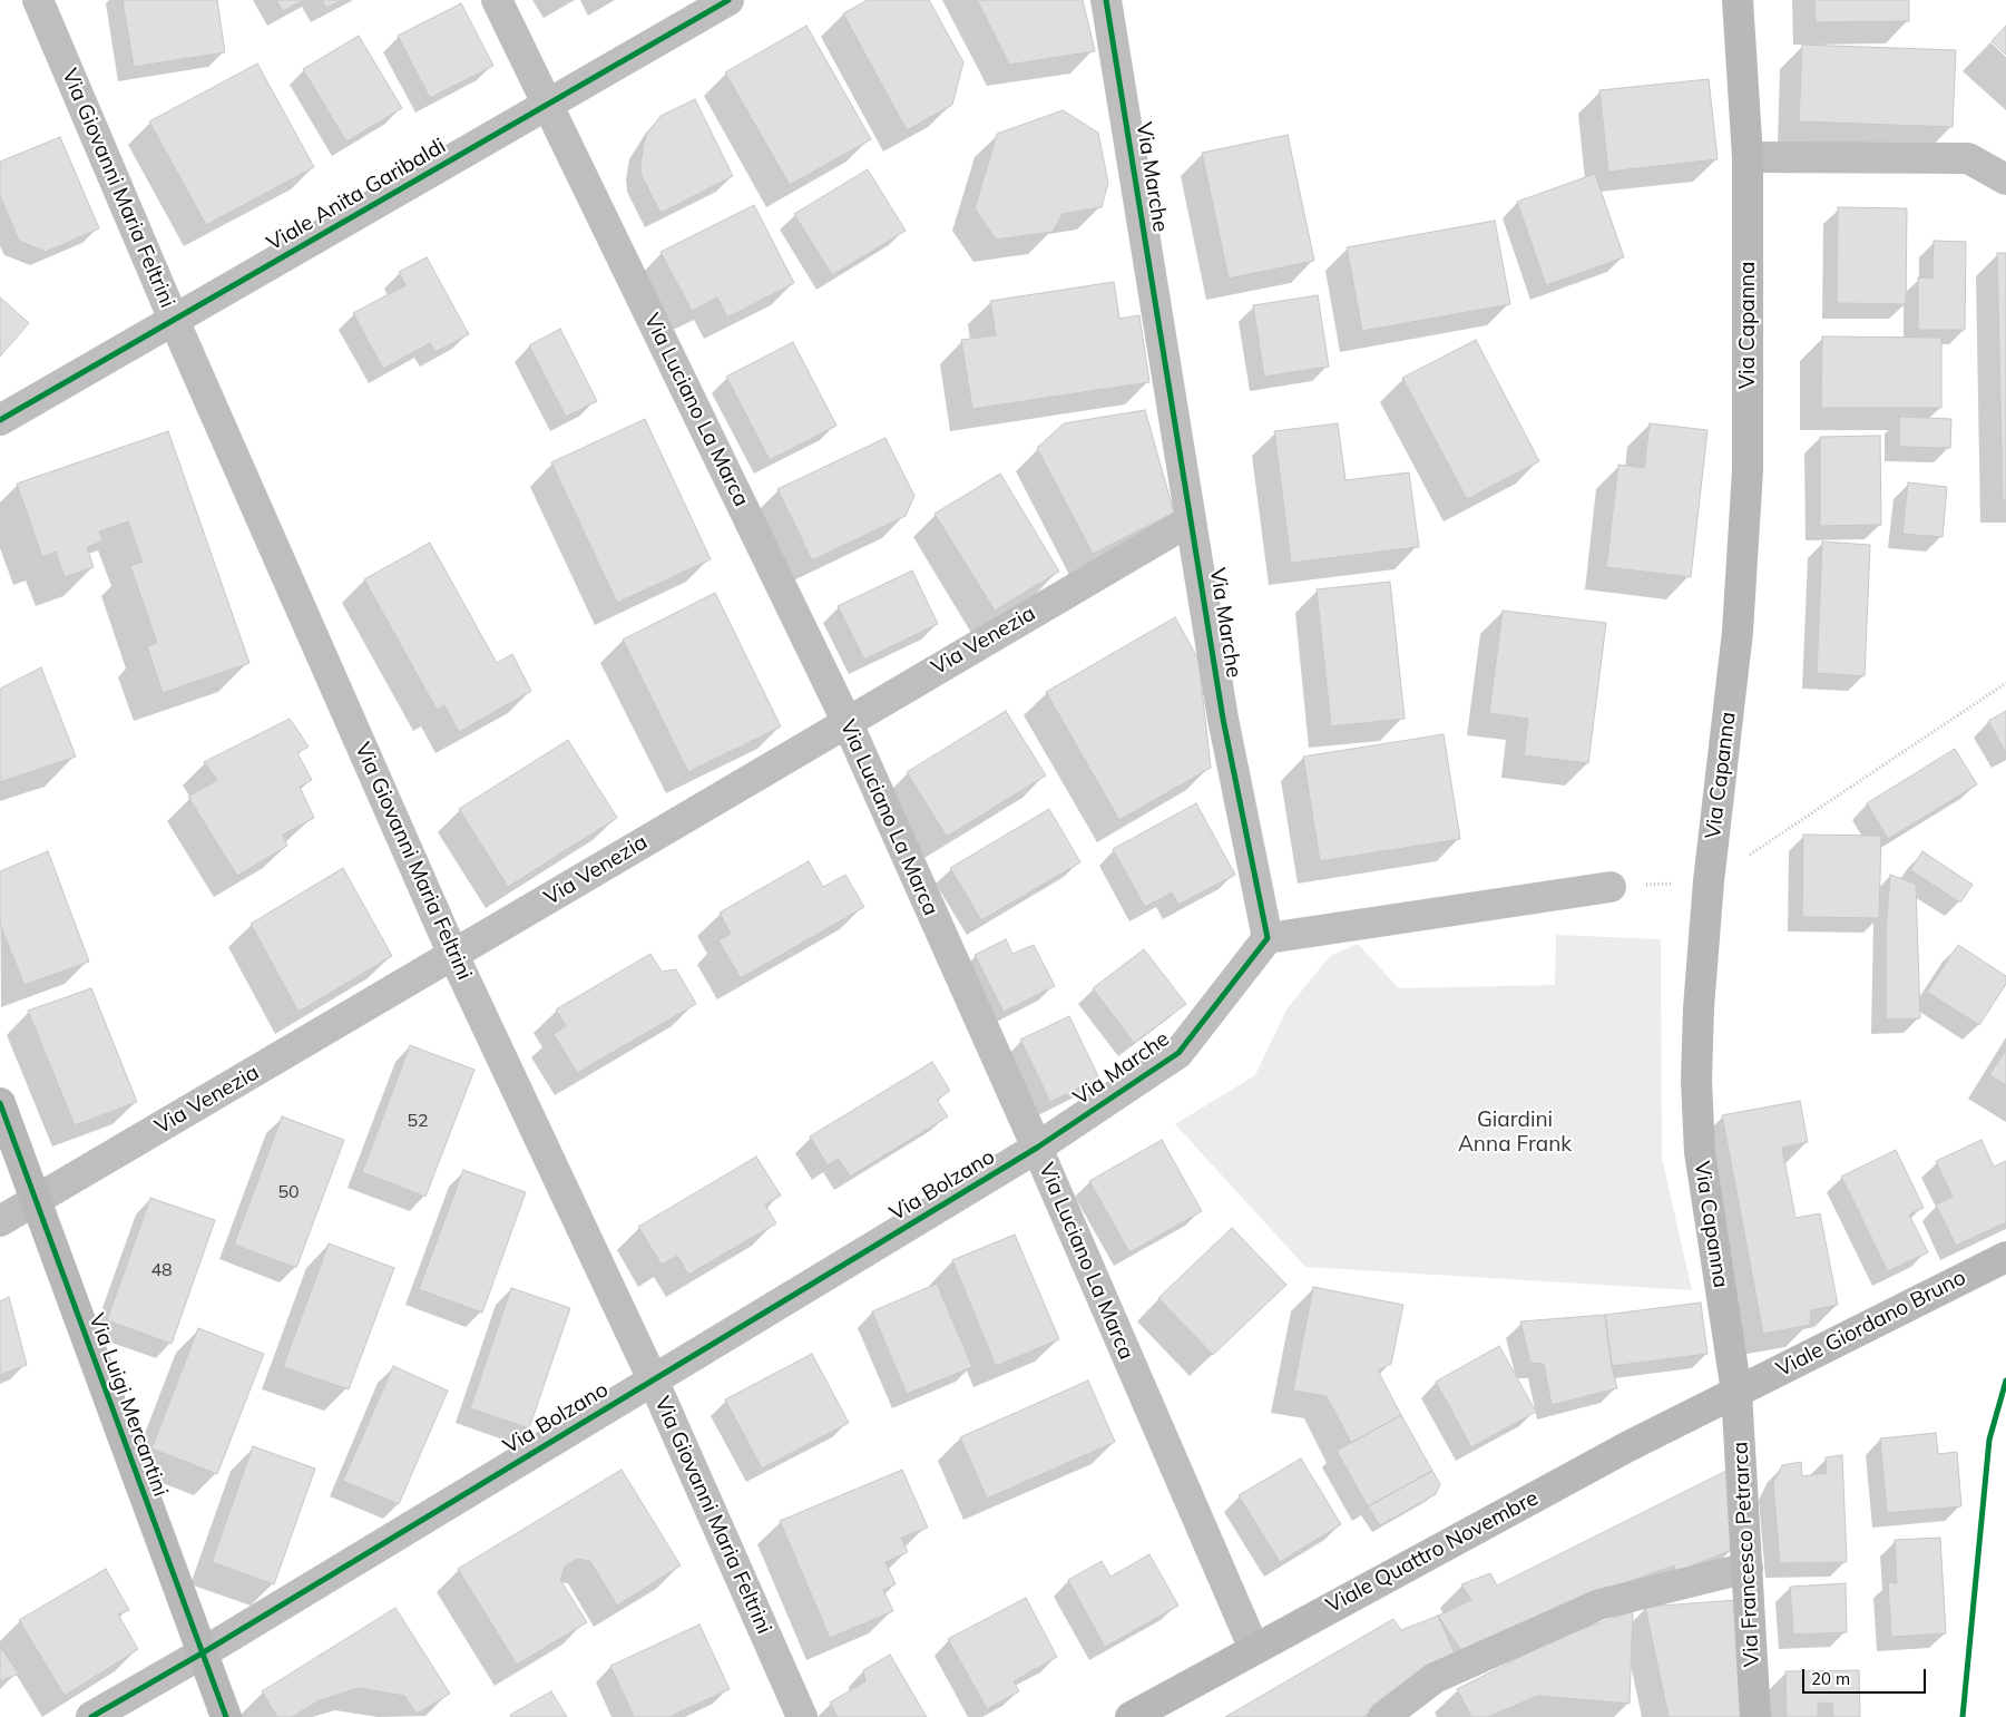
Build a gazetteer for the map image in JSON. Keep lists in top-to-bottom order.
{
  "streets": {
    "street": [
      "Via Marche",
      "Via Giovanni Maria Feltrini",
      "Viale Anita Garibaldi",
      "Via Capanna",
      "Via Luciano La Marca",
      "Via Venezia",
      "Via Bolzano",
      "Viale Giordano Bruno",
      "Via Luigi Mercantini",
      "Viale Quattro Novembre",
      "Via Francesco Petrarca"
    ]
  },
  "crossings": [
    ["Via Marche", "Via Luciano La Marca"],
    ["Via Marche", "Via Venezia"],
    ["Via Marche", "Via Bolzano"],
    ["Via Giovanni Maria Feltrini", "Viale Anita Garibaldi"],
    ["Via Giovanni Maria Feltrini", "Via Venezia"],
    ["Via Giovanni Maria Feltrini", "Via Bolzano"],
    ["Viale Anita Garibaldi", "Via Luciano La Marca"],
    ["Via Capanna", "Viale Giordano Bruno"],
    ["Via Capanna", "Viale Quattro Novembre"],
    ["Via Capanna", "Via Francesco Petrarca"],
    ["Via Luciano La Marca", "Via Venezia"],
    ["Via Luciano La Marca", "Via Bolzano"],
    ["Via Luciano La Marca", "Viale Quattro Novembre"],
    ["Via Venezia", "Via Luigi Mercantini"],
    ["Via Bolzano", "Via Luigi Mercantini"],
    ["Viale Giordano Bruno", "Viale Quattro Novembre"],
    ["Viale Giordano Bruno", "Via Francesco Petrarca"],
    ["Viale Quattro Novembre", "Via Francesco Petrarca"]
  ],
  "parks": ["Giardini Anna Frank"],
  "house_numbers": ["52", "50", "48"],
  "scale_bar": "20 m"
}
